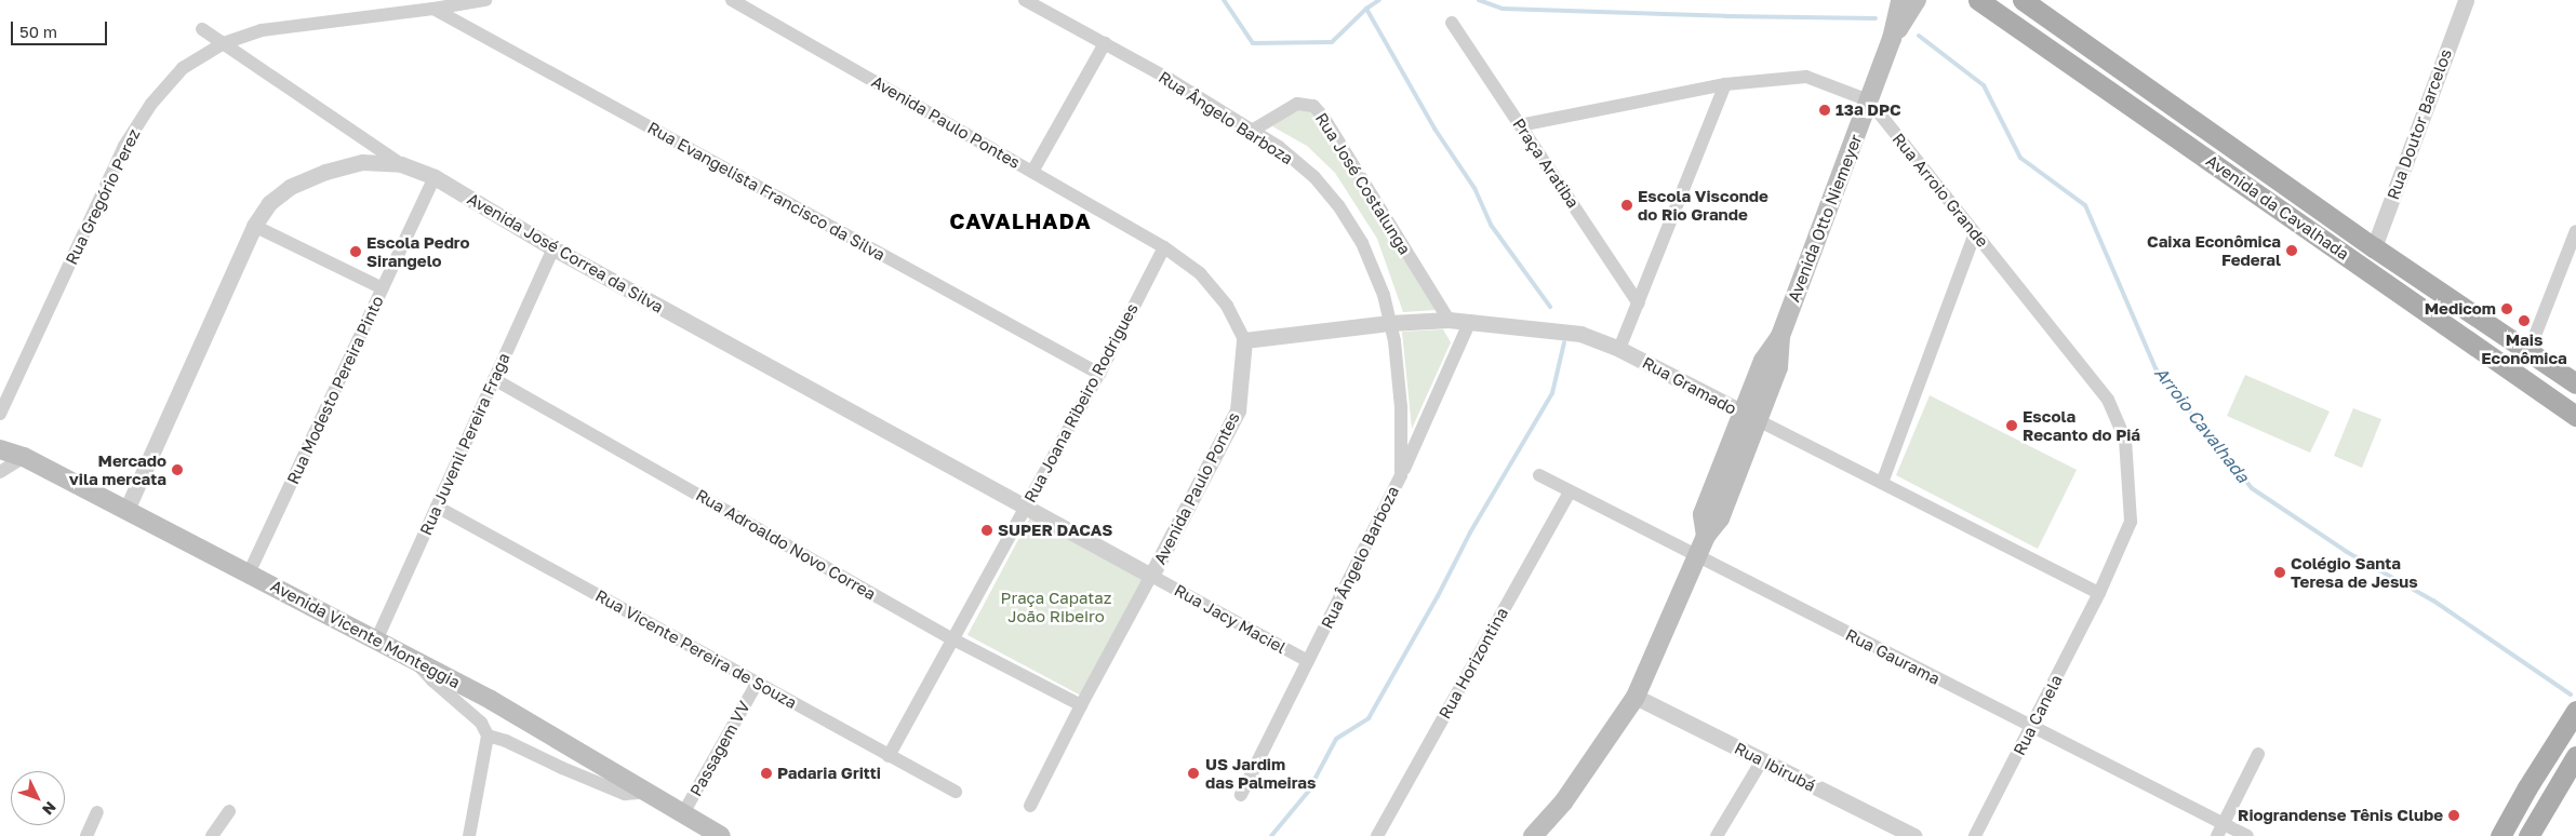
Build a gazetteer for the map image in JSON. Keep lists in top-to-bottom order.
{
  "streets": {
    "main road": ["Avenida da Cavalhada", "Avenida Otto Niemeyer", "Avenida Vicente Monteggia"],
    "street": [
      "Rua Ângelo Barboza",
      "Avenida Paulo Pontes",
      "Rua Doutor Barcelos",
      "Praça Aratiba",
      "Rua José Costalunga",
      "Rua Arroio Grande",
      "Rua Evangelista Francisco da Silva",
      "Rua Gregório Perez",
      "Avenida José Correa da Silva",
      "Rua Gramado",
      "Rua Modesto Pereira Pinto",
      "Rua Joana Ribeiro Rodrigues",
      "Rua Juvenil Pereira Fraga",
      "Rua Adroaldo Novo Correa",
      "Rua Jacy Maciel",
      "Rua Vicente Pereira de Souza",
      "Rua Gaurama",
      "Rua Horizontina",
      "Rua Canela",
      "Passagem VV",
      "Rua Ibirubá"
    ]
  },
  "crossings": [
    ["Rua Ângelo Barboza", "Rua José Costalunga"],
    ["Rua Ângelo Barboza", "Rua Gramado"],
    ["Rua Ângelo Barboza", "Rua Jacy Maciel"],
    ["Avenida Paulo Pontes", "Avenida José Correa da Silva"],
    ["Avenida Paulo Pontes", "Rua Gramado"],
    ["Avenida Paulo Pontes", "Rua Joana Ribeiro Rodrigues"],
    ["Avenida Paulo Pontes", "Rua Adroaldo Novo Correa"],
    ["Avenida Paulo Pontes", "Rua Jacy Maciel"],
    ["Rua Doutor Barcelos", "Avenida da Cavalhada"],
    ["Praça Aratiba", "Rua Arroio Grande"],
    ["Rua José Costalunga", "Rua Gramado"],
    ["Rua Arroio Grande", "Avenida Otto Niemeyer"],
    ["Rua Arroio Grande", "Rua Gramado"],
    ["Rua Arroio Grande", "Rua Canela"],
    ["Rua Evangelista Francisco da Silva", "Rua Gregório Perez"],
    ["Rua Evangelista Francisco da Silva", "Rua Joana Ribeiro Rodrigues"],
    ["Avenida Otto Niemeyer", "Rua Gramado"],
    ["Avenida Otto Niemeyer", "Rua Gaurama"],
    ["Avenida Otto Niemeyer", "Rua Ibirubá"],
    ["Avenida José Correa da Silva", "Rua Modesto Pereira Pinto"],
    ["Avenida José Correa da Silva", "Rua Joana Ribeiro Rodrigues"],
    ["Avenida José Correa da Silva", "Rua Juvenil Pereira Fraga"],
    ["Avenida José Correa da Silva", "Rua Jacy Maciel"],
    ["Avenida José Correa da Silva", "Avenida Vicente Monteggia"],
    ["Rua Gramado", "Rua Canela"],
    ["Rua Modesto Pereira Pinto", "Avenida Vicente Monteggia"],
    ["Rua Joana Ribeiro Rodrigues", "Rua Adroaldo Novo Correa"],
    ["Rua Joana Ribeiro Rodrigues", "Rua Vicente Pereira de Souza"],
    ["Rua Juvenil Pereira Fraga", "Rua Adroaldo Novo Correa"],
    ["Rua Juvenil Pereira Fraga", "Avenida Vicente Monteggia"],
    ["Rua Juvenil Pereira Fraga", "Rua Vicente Pereira de Souza"],
    ["Avenida Vicente Monteggia", "Passagem VV"],
    ["Rua Vicente Pereira de Souza", "Passagem VV"],
    ["Rua Gaurama", "Rua Horizontina"],
    ["Rua Gaurama", "Rua Canela"]
  ],
  "districts": ["CAVALHADA"],
  "water": ["Arroio Cavalhada"],
  "parks": ["Praça Capataz João Ribeiro"],
  "places": [
    "13ª DPC",
    "Escola Visconde do Rio Grande",
    "Caixa Econômica Federal",
    "Escola Pedro Sirangelo",
    "Medicom",
    "Mais Econômica",
    "Escola Recanto do Piá",
    "Mercado vila mercata",
    "SUPER DACAS",
    "Colégio Santa Teresa de Jesus",
    "Padaria Gritti",
    "US Jardim das Palmeiras",
    "Riograndense Tênis Clube"
  ],
  "scale_bar": "50 m",
  "north": "bottom right"
}
